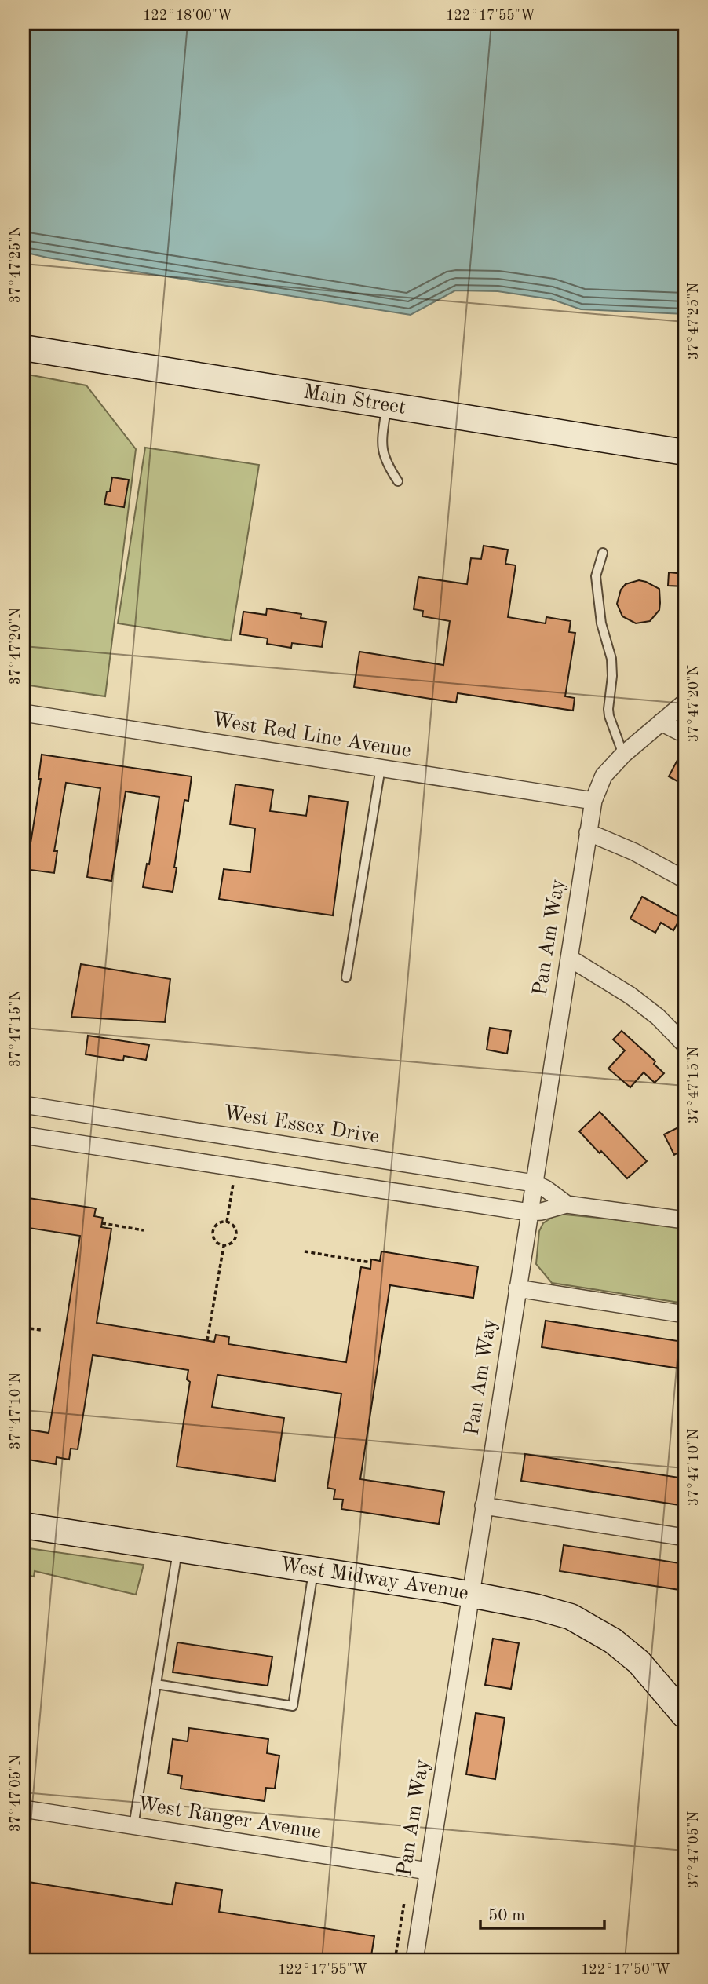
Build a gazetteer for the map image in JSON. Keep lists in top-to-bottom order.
{
  "streets": {
    "street": [
      "Main Street",
      "West Red Line Avenue",
      "Pan Am Way",
      "West Essex Drive",
      "West Midway Avenue",
      "West Ranger Avenue"
    ]
  },
  "crossings": [
    ["West Red Line Avenue", "Pan Am Way"],
    ["Pan Am Way", "West Essex Drive"],
    ["Pan Am Way", "West Midway Avenue"],
    ["Pan Am Way", "West Ranger Avenue"]
  ],
  "scale_bar": "50 m",
  "coordinates": [
    "122°18'00\"W",
    "122°17'55\"W",
    "37°47'25\"N",
    "37°47'20\"N",
    "37°47'15\"N",
    "37°47'10\"N",
    "37°47'05\"N",
    "122°17'50\"W"
  ]
}
